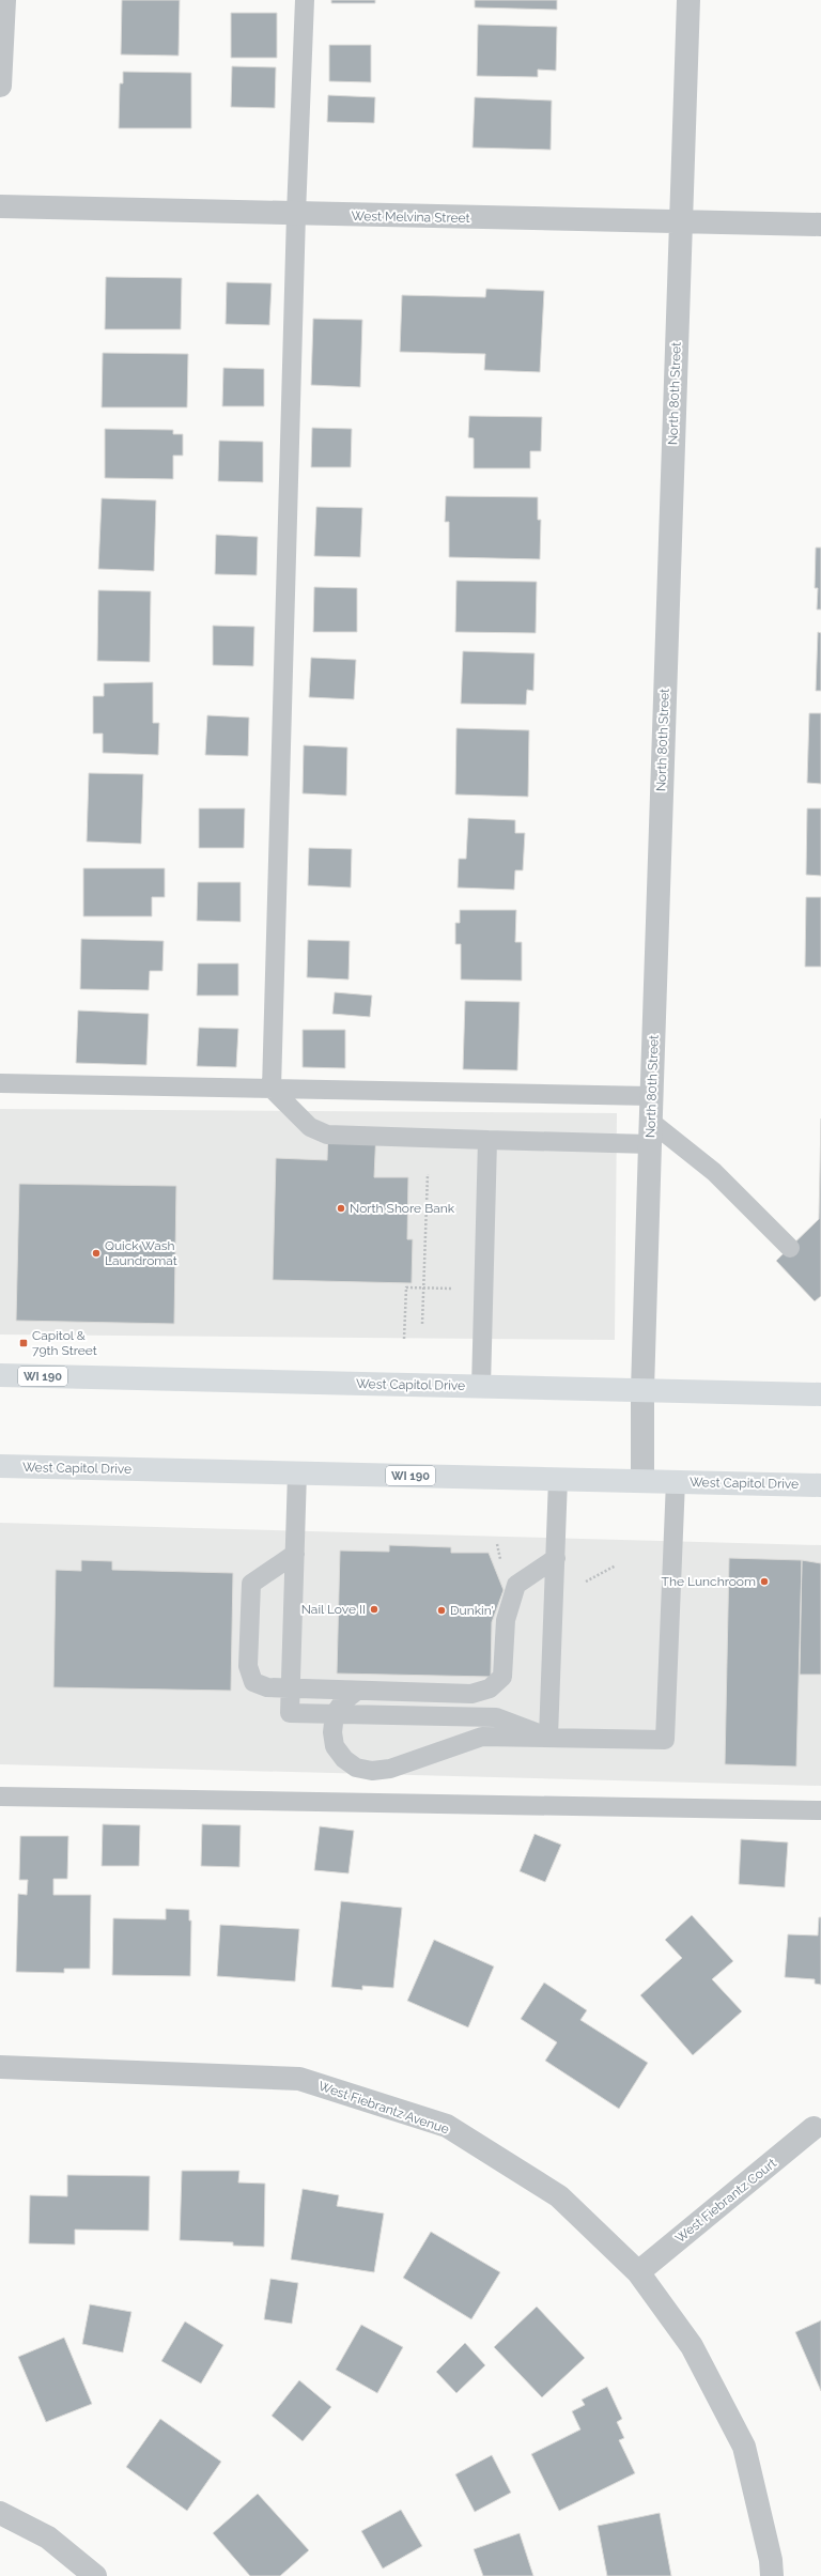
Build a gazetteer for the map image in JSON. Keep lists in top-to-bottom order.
{
  "streets": {
    "main road": ["WI 190", "West Capitol Drive"],
    "street": [
      "West Melvina Street",
      "North 80th Street",
      "West Fiebrantz Avenue",
      "West Fiebrantz Court"
    ]
  },
  "crossings": [
    ["West Melvina Street", "North 80th Street"],
    ["North 80th Street", "West Capitol Drive"],
    ["West Fiebrantz Avenue", "West Fiebrantz Court"]
  ],
  "places": {
    "other": [
      "North Shore Bank",
      "Quick Wash Laundromat",
      "The Lunchroom",
      "Nail Love II",
      "Dunkin'"
    ],
    "transit": ["Capitol & 79th Street"]
  }
}
